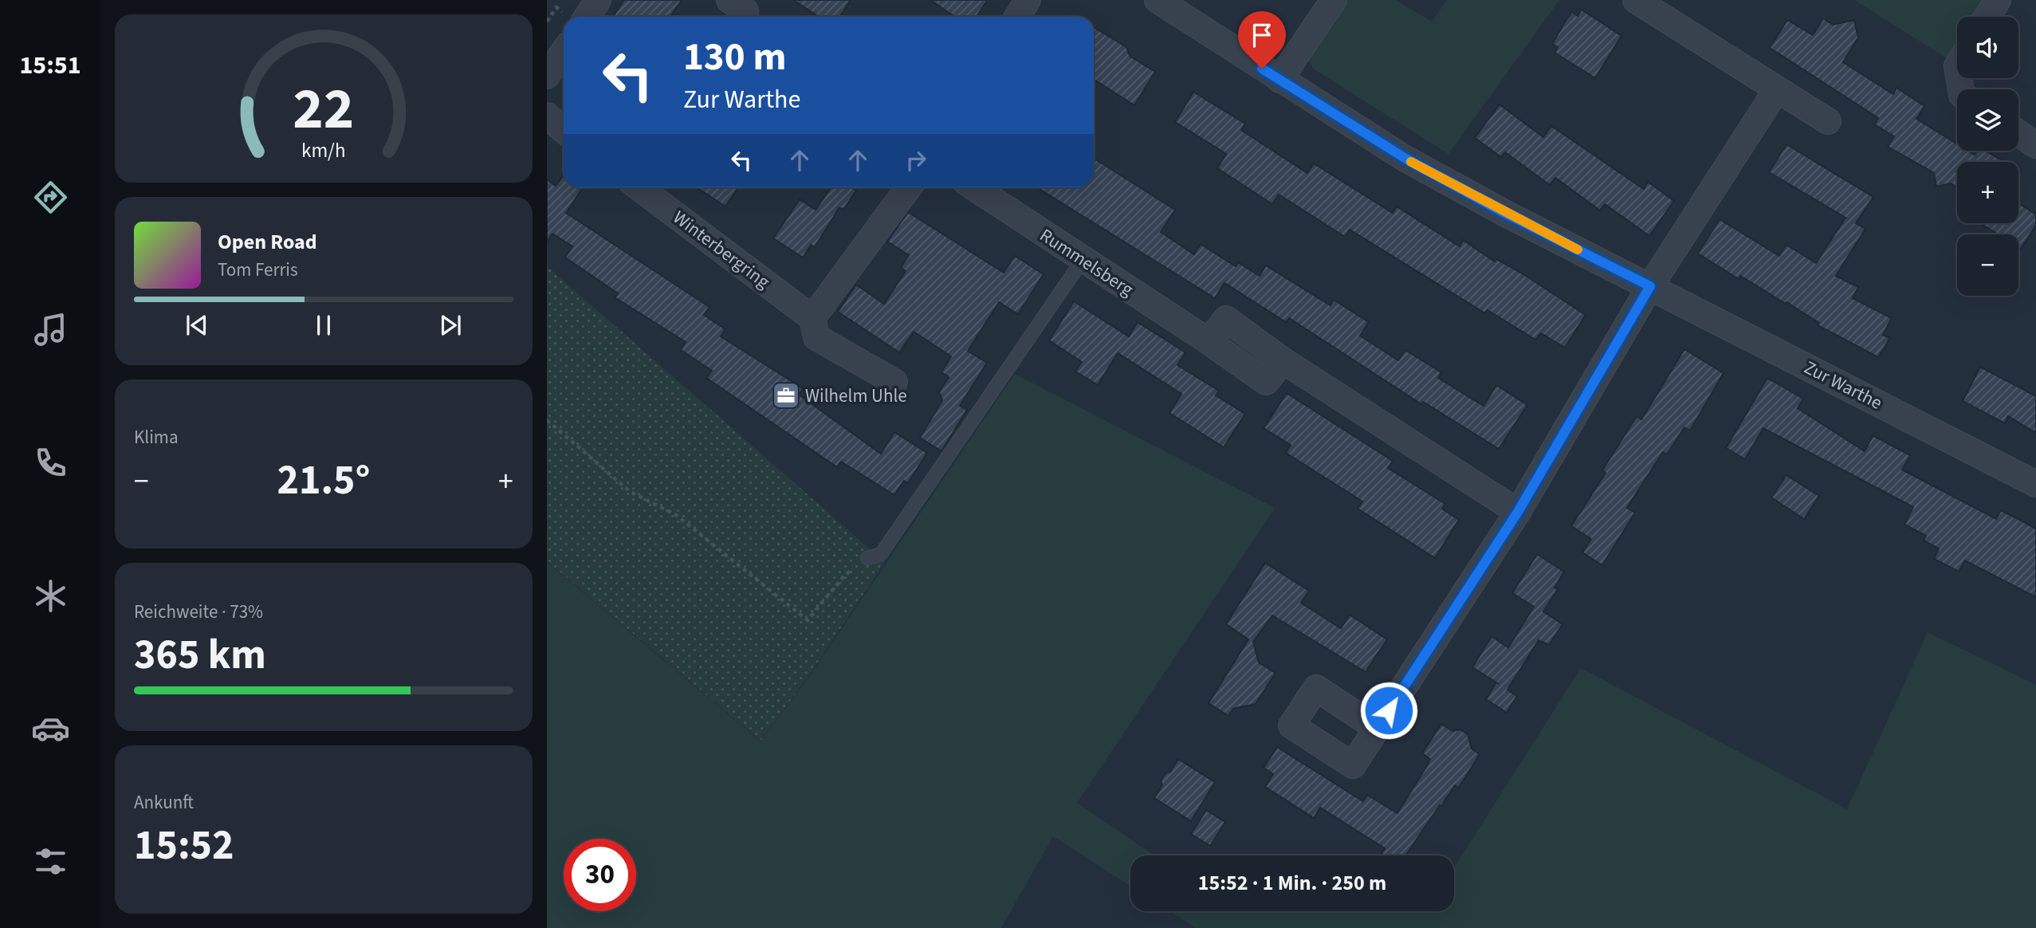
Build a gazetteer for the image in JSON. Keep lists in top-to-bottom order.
{
  "streets": {
    "street": ["Winterbergring", "Rummelsberg", "Zur Warthe"]
  },
  "places": {
    "office": ["Wilhelm Uhle"]
  },
  "page": {
    "tabs": "15:51",
    "map_buttons": ["+", "−"],
    "turn": ["130 m", "Zur Warthe"],
    "song": ["Open Road", "Tom Ferris"],
    "tile": [
      "Klima",
      ["Reichweite · 73%", "365 km"],
      ["Ankunft", "15:52"]
    ],
    "heat": ["−", "21.5°", "+"],
    "limit": "30",
    "trip": "15:52 · 1 Min. · 250 m",
    "gauge": ["22", "km/h"]
  }
}
